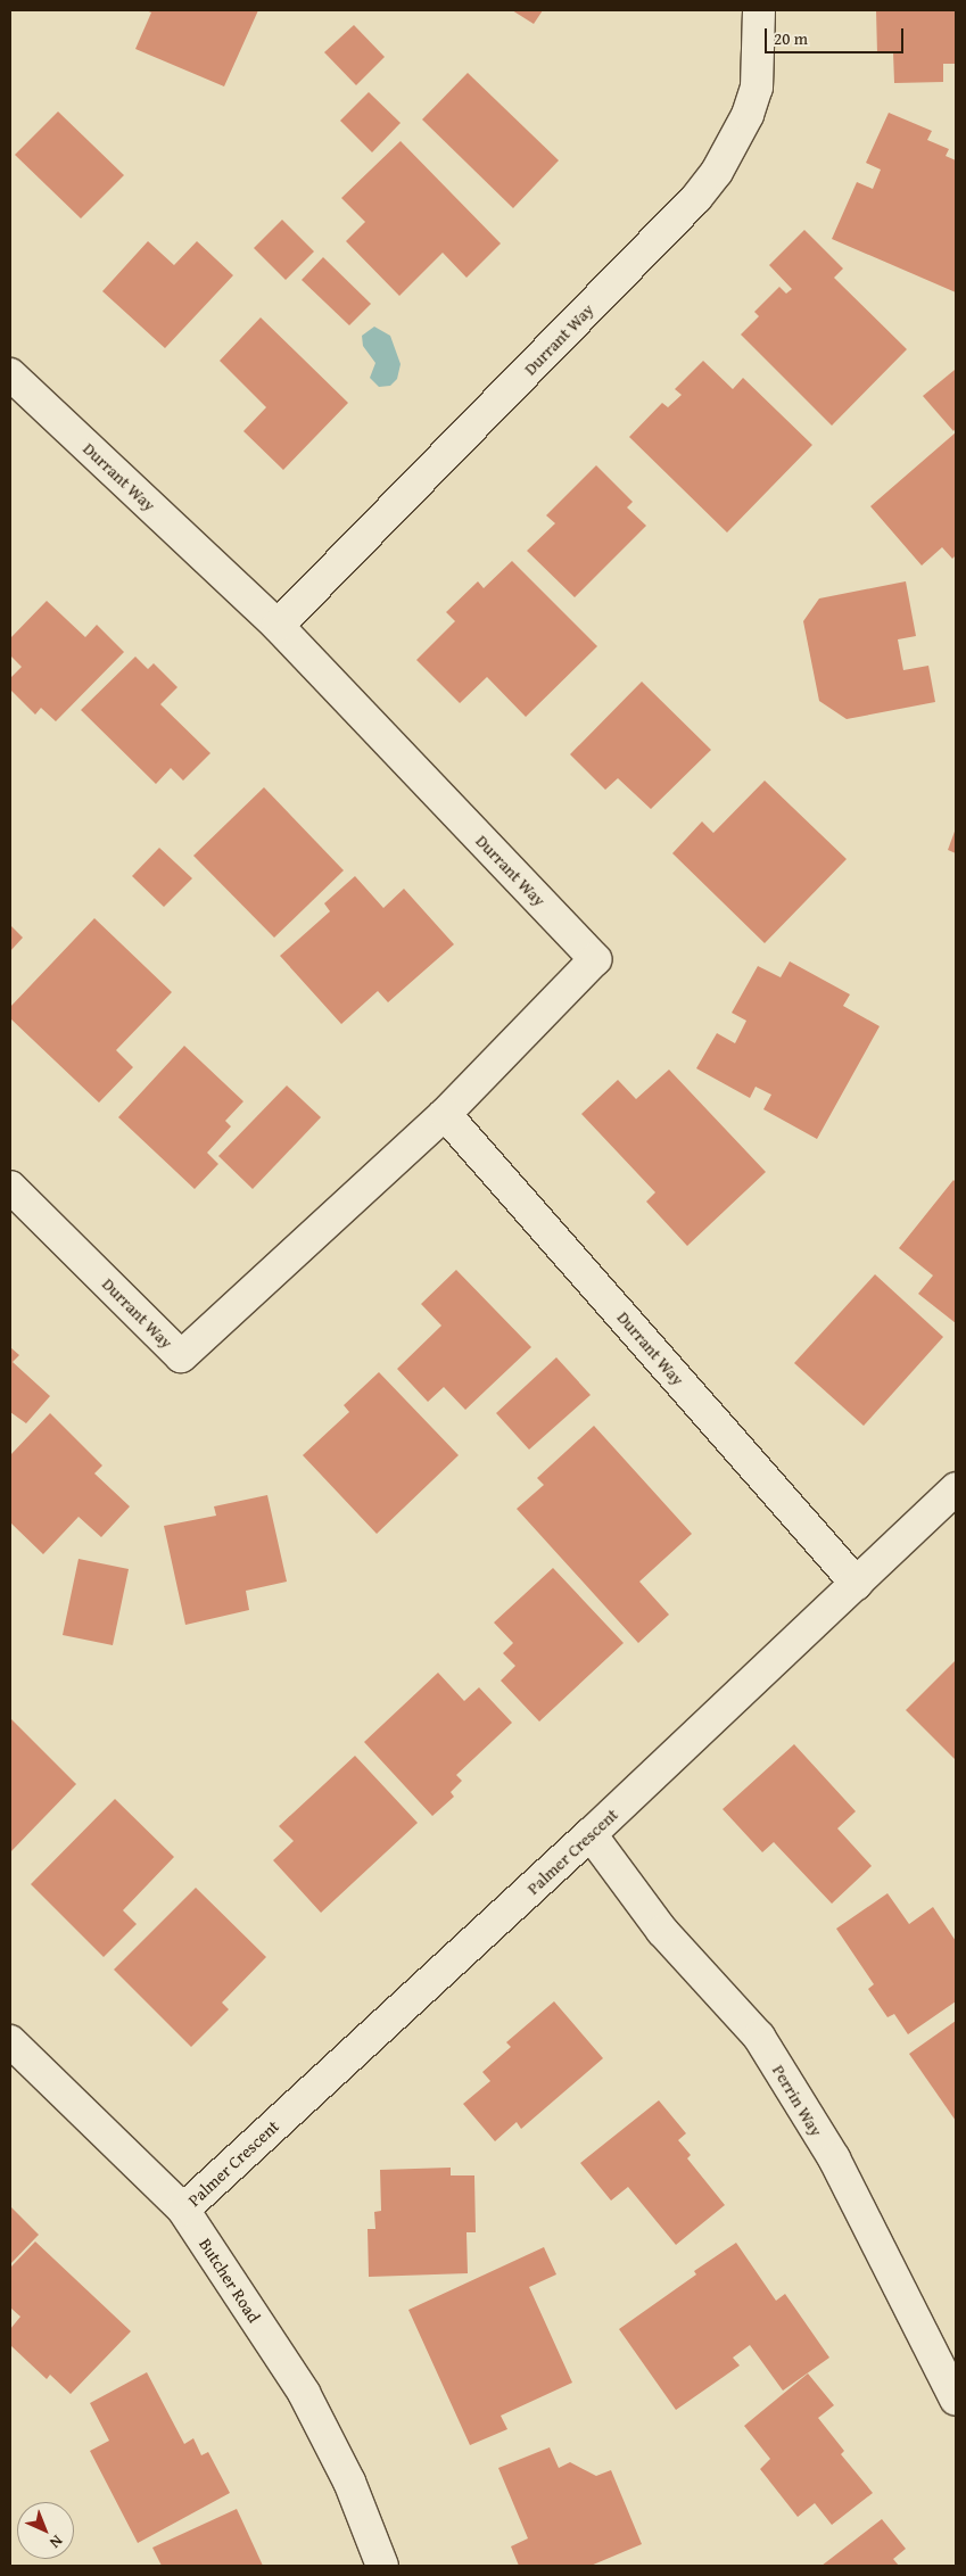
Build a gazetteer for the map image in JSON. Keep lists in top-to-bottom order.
{
  "streets": {
    "street": [
      "Durrant Way",
      "Palmer Crescent",
      "Perrin Way",
      "Butcher Road"
    ]
  },
  "crossings": [
    ["Durrant Way", "Palmer Crescent"],
    ["Palmer Crescent", "Perrin Way"],
    ["Palmer Crescent", "Butcher Road"]
  ],
  "scale_bar": "20 m",
  "north": "bottom right"
}
